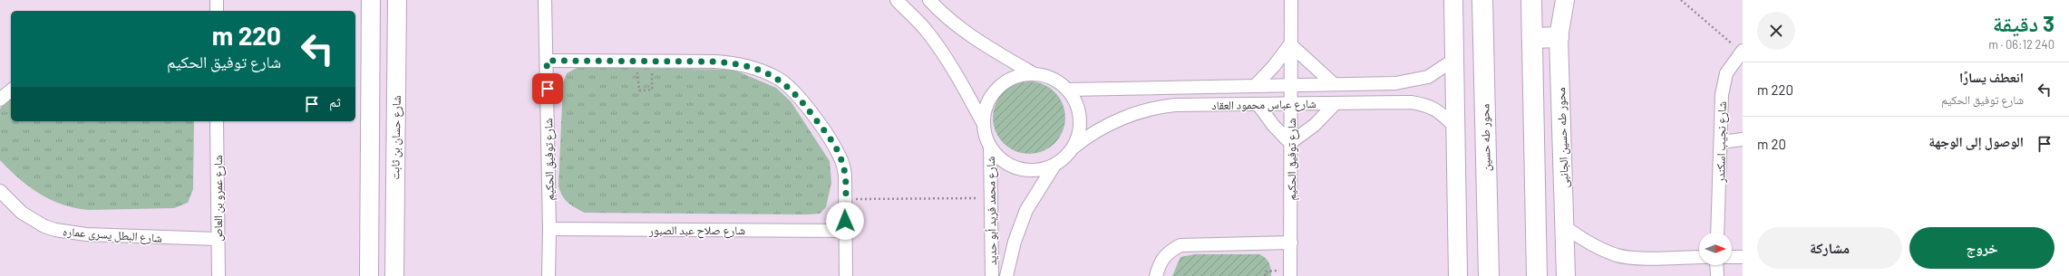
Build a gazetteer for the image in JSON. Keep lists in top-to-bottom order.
{
  "streets": {
    "main road": ["محور طه حسين"],
    "street": [
      "شارع عباس محمود العقاد",
      "شارع حسان بن ثابت",
      "محور طه حسين الجانبى",
      "شارع نجيب اسكندر",
      "شارع توفيق الحكيم",
      "شارع عمرو بن العاص",
      "شارع محمد فريد أبو حديد",
      "شارع صلاح عبد الصبور",
      "شارع البطل يسرى عماره"
    ]
  },
  "crossings": [
    ["شارع عباس محمود العقاد", "شارع توفيق الحكيم"],
    ["شارع عباس محمود العقاد", "شارع محمد فريد أبو حديد"],
    ["شارع توفيق الحكيم", "شارع صلاح عبد الصبور"],
    ["شارع عمرو بن العاص", "شارع البطل يسرى عماره"]
  ],
  "north": "right",
  "page": {
    "heading": ["3 دقيقة", "240 m · 06:12"],
    "turn": ["220 m", "شارع توفيق الحكيم"],
    "list": [
      {
        "name": "انعطف يسارًا",
        "note": "شارع توفيق الحكيم",
        "value": "220 m"
      },
      {
        "name": "الوصول إلى الوجهة",
        "value": "20 m"
      }
    ],
    "then": "ثم",
    "buttons": ["خروج", "مشاركة"]
  }
}
